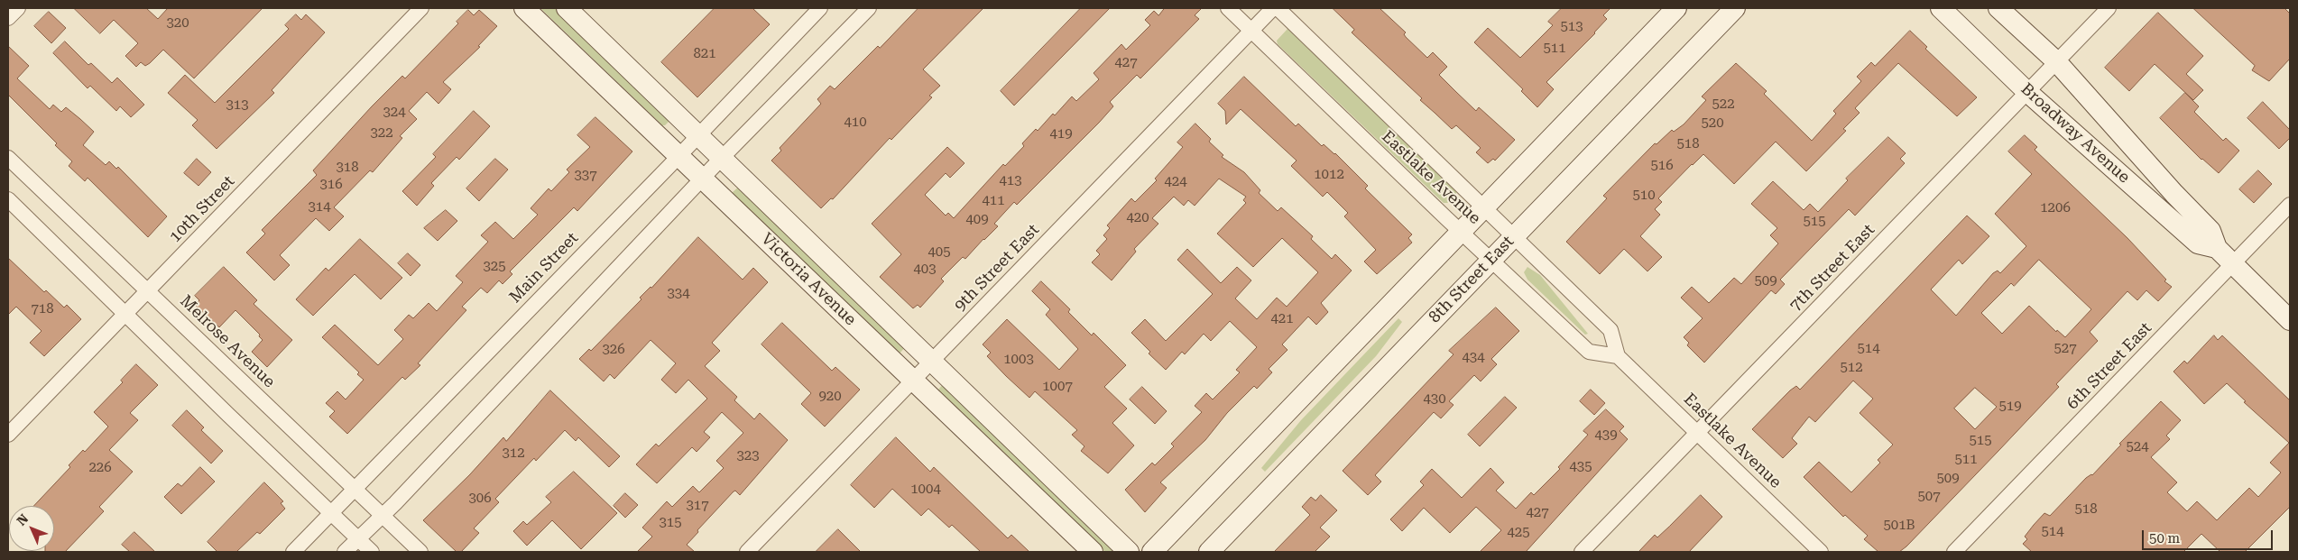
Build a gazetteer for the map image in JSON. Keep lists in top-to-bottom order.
{
  "streets": {
    "main road": ["Broadway Avenue", "Victoria Avenue", "8th Street East"],
    "street": [
      "Eastlake Avenue",
      "10th Street",
      "Main Street",
      "9th Street East",
      "7th Street East",
      "Melrose Avenue",
      "6th Street East"
    ]
  },
  "crossings": [
    ["Broadway Avenue", "7th Street East"],
    ["Broadway Avenue", "6th Street East"],
    ["Eastlake Avenue", "9th Street East"],
    ["Eastlake Avenue", "7th Street East"],
    ["Eastlake Avenue", "8th Street East"],
    ["10th Street", "Melrose Avenue"],
    ["Main Street", "Victoria Avenue"],
    ["Main Street", "Melrose Avenue"],
    ["9th Street East", "Victoria Avenue"]
  ],
  "house_numbers": [
    "320",
    "513",
    "511",
    "821",
    "427",
    "522",
    "313",
    "324",
    "410",
    "520",
    "322",
    "419",
    "518",
    "516",
    "318",
    "1012",
    "337",
    "413",
    "424",
    "316",
    "510",
    "411",
    "314",
    "1206",
    "420",
    "409",
    "515",
    "405",
    "325",
    "403",
    "509",
    "334",
    "718",
    "421",
    "514",
    "527",
    "326",
    "434",
    "1003",
    "512",
    "1007",
    "920",
    "430",
    "519",
    "439",
    "515",
    "524",
    "312",
    "323",
    "511",
    "435",
    "226",
    "509",
    "1004",
    "507",
    "306",
    "317",
    "518",
    "427",
    "315",
    "501B",
    "514",
    "425"
  ],
  "scale_bar": "50 m",
  "north": "top left"
}
